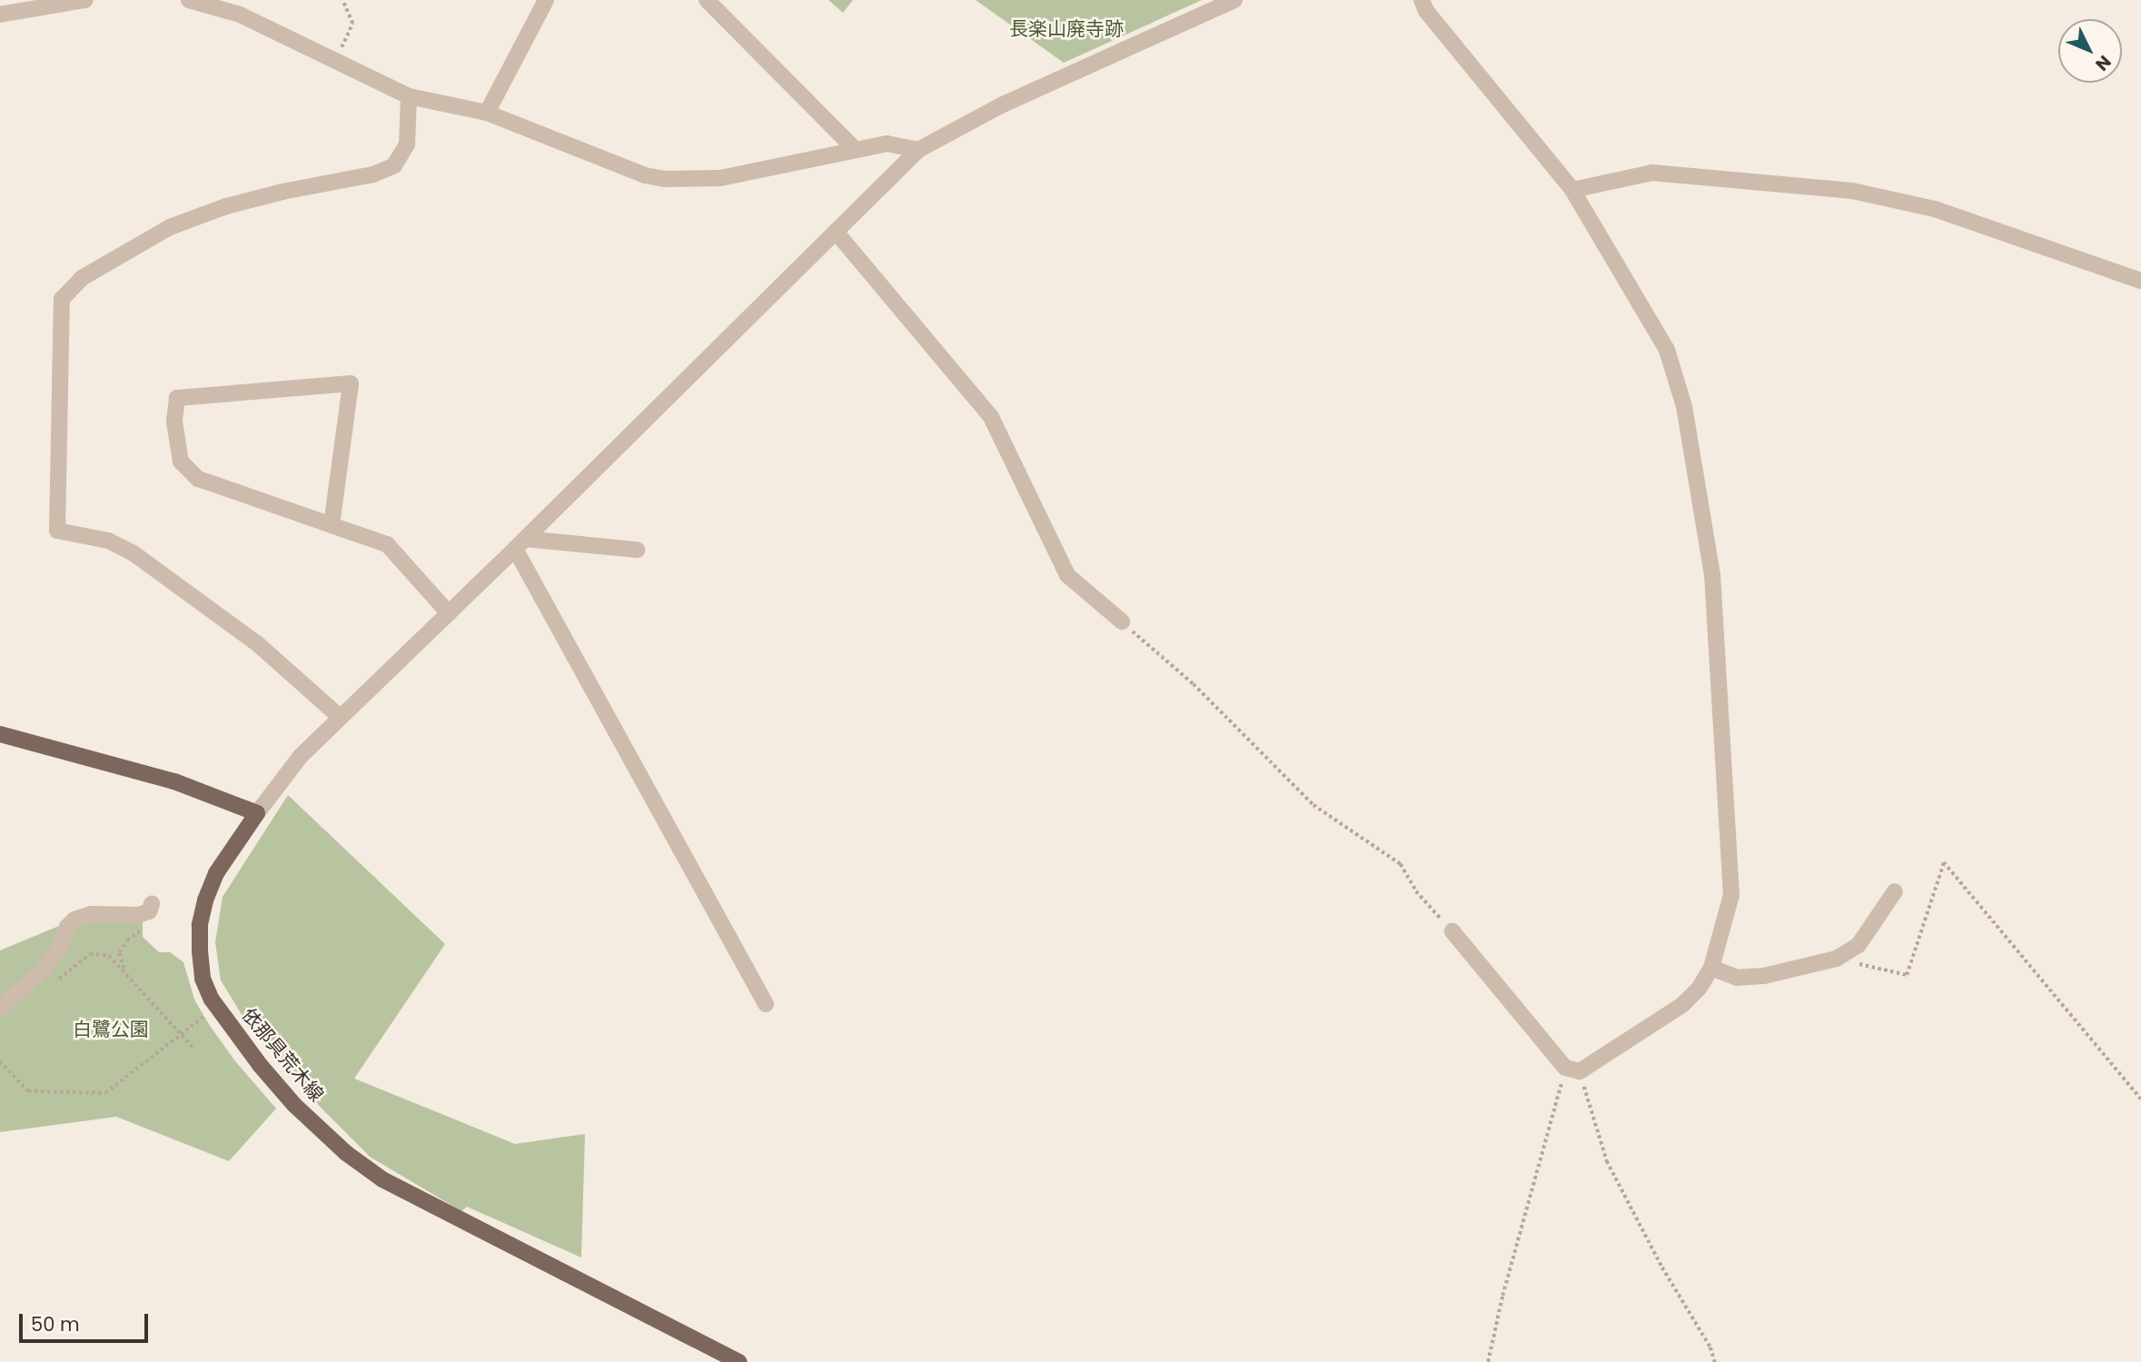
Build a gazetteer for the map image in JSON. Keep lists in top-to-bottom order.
{
  "streets": {
    "main road": ["依那具荒木線"]
  },
  "parks": ["長楽山廃寺跡", "白鷺公園"],
  "scale_bar": "50 m",
  "north": "bottom right"
}
